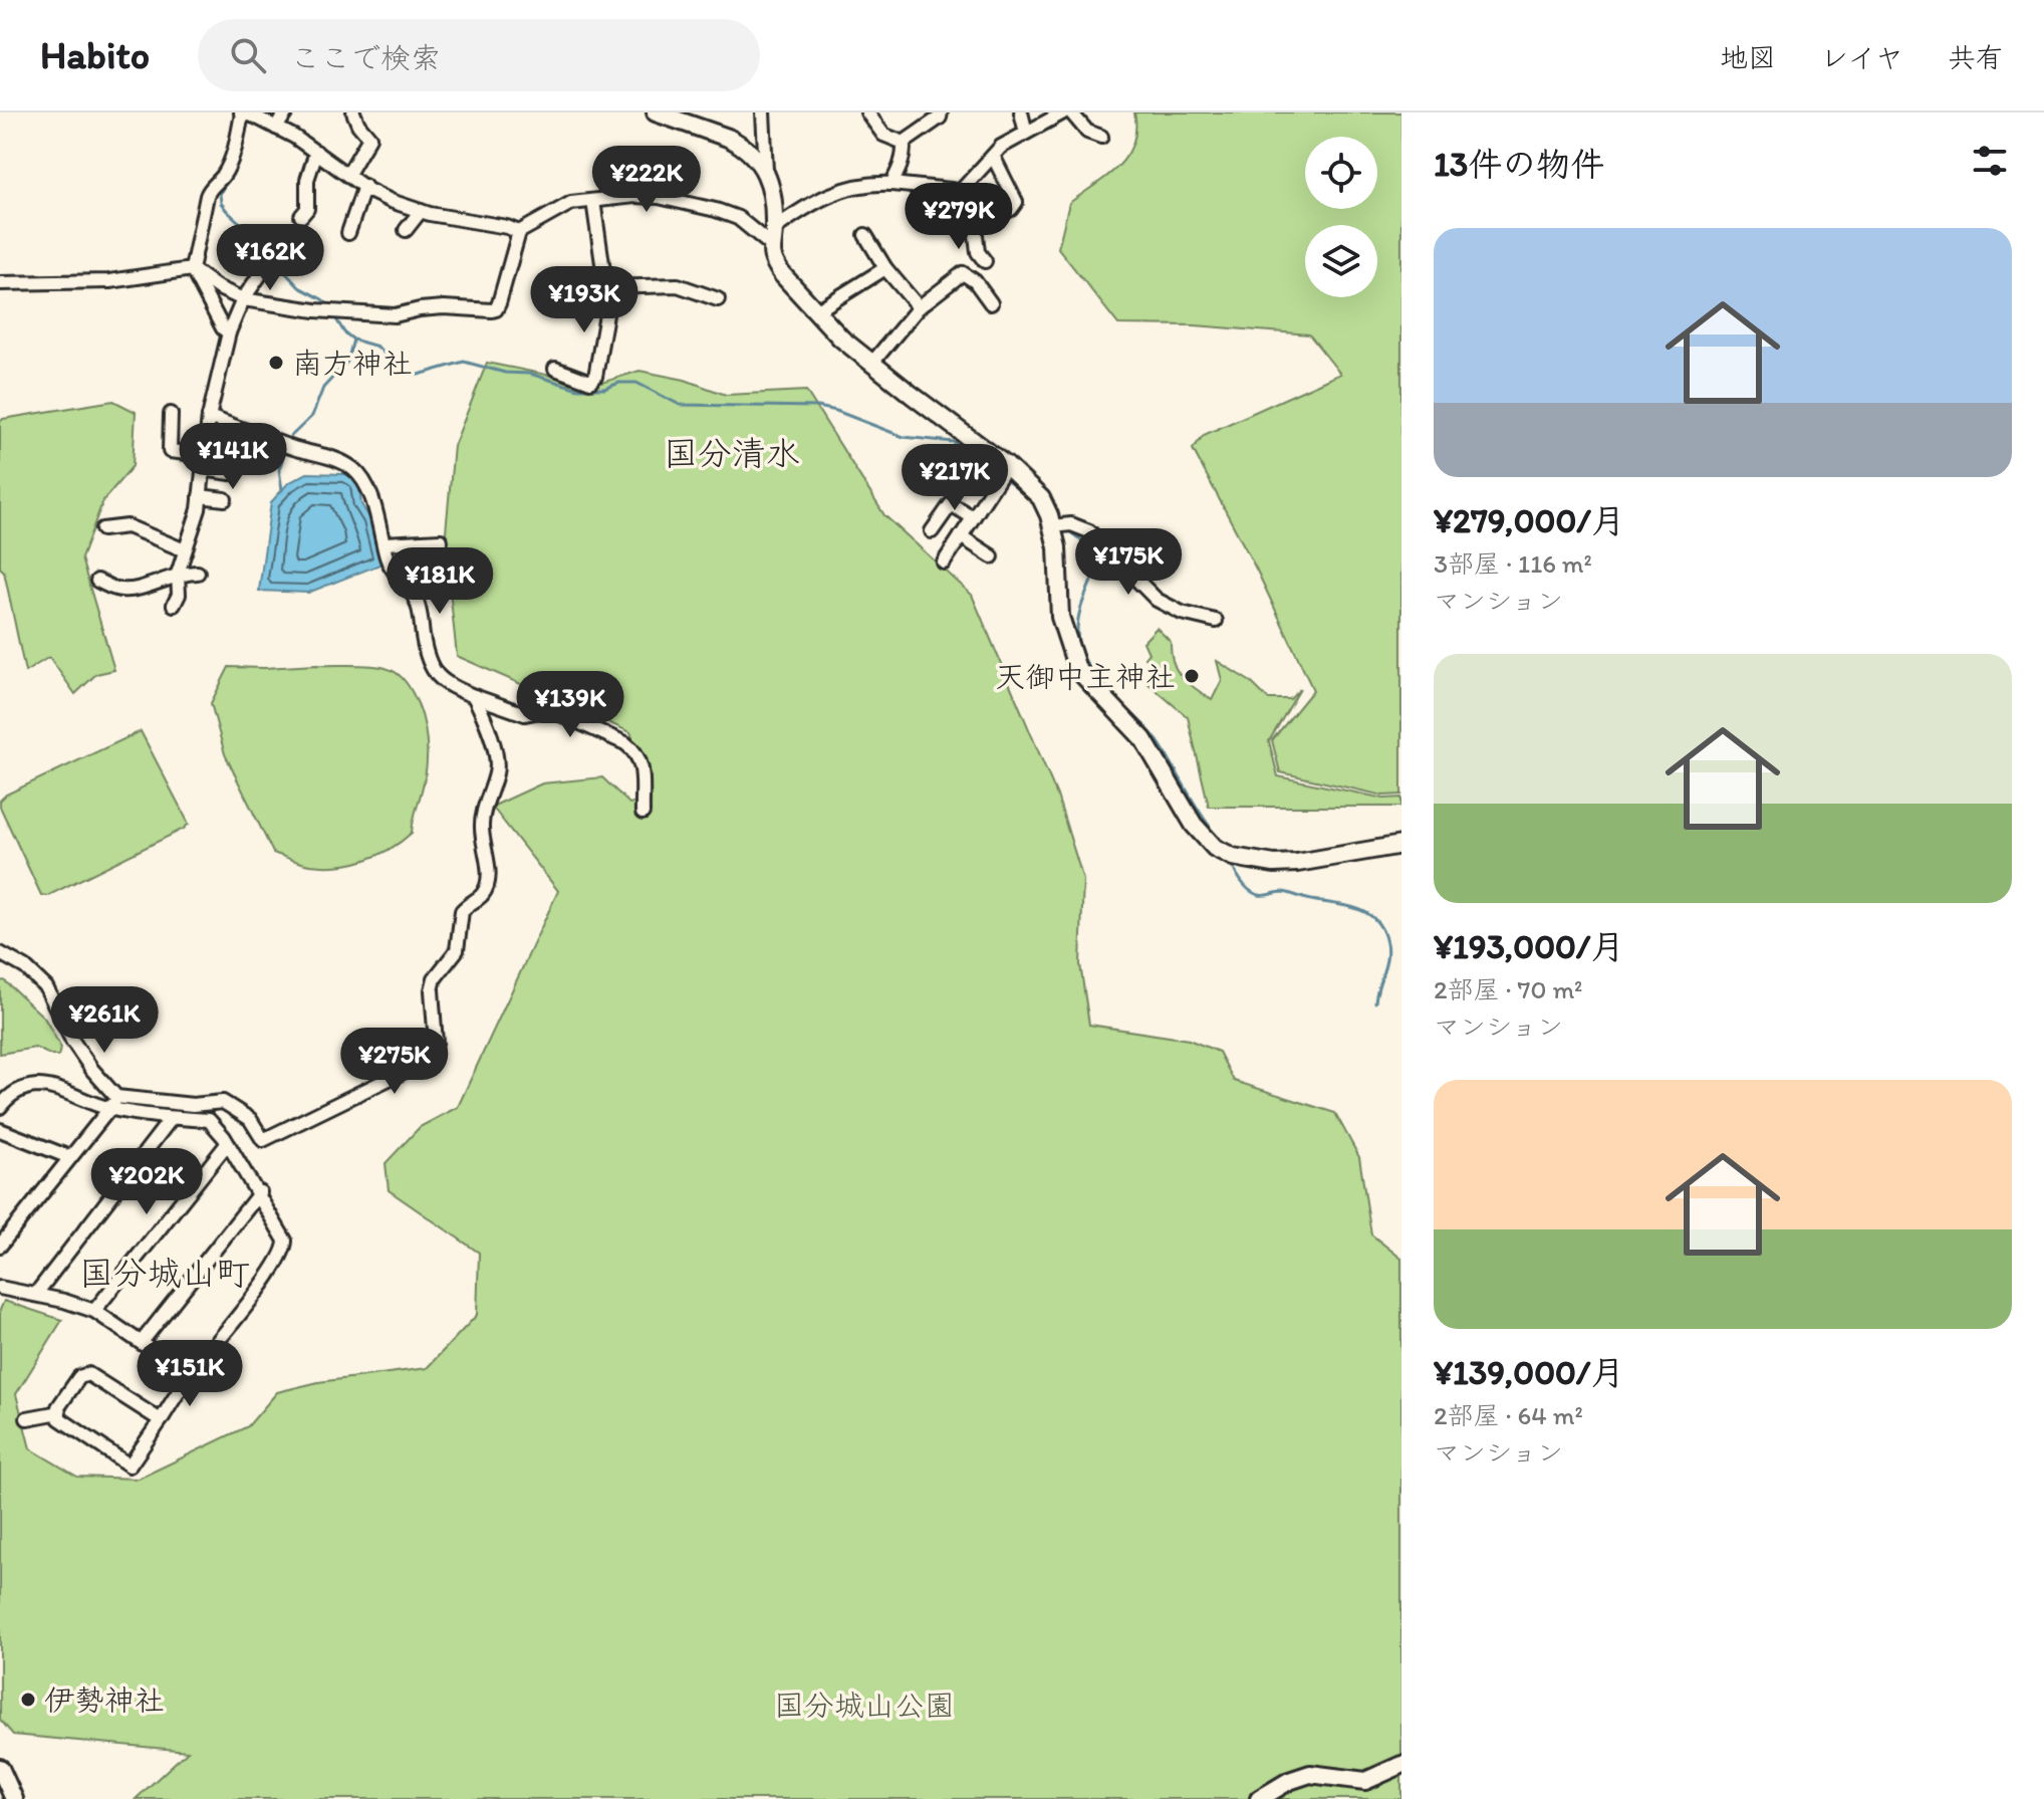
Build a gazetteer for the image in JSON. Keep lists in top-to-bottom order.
{
  "districts": ["国分清水", "国分城山町"],
  "parks": ["国分城山公園"],
  "places": ["南方神社", "天御中主神社", "伊勢神社"],
  "page": {
    "header": "Habito",
    "search": "ここで検索",
    "nav": ["地図", "レイヤ", "共有"],
    "heading": "13件の物件",
    "price": [
      "¥222K",
      "¥279K",
      "¥162K",
      "¥193K",
      "¥141K",
      "¥217K",
      "¥175K",
      "¥181K",
      "¥139K",
      "¥261K",
      "¥275K",
      "¥202K",
      "¥151K"
    ],
    "list": [
      {
        "name": "¥279,000/月",
        "note": "3部屋 · 116 m² · マンション"
      },
      {
        "name": "¥193,000/月",
        "note": "2部屋 · 70 m² · マンション"
      },
      {
        "name": "¥139,000/月",
        "note": "2部屋 · 64 m² · マンション"
      }
    ]
  }
}
